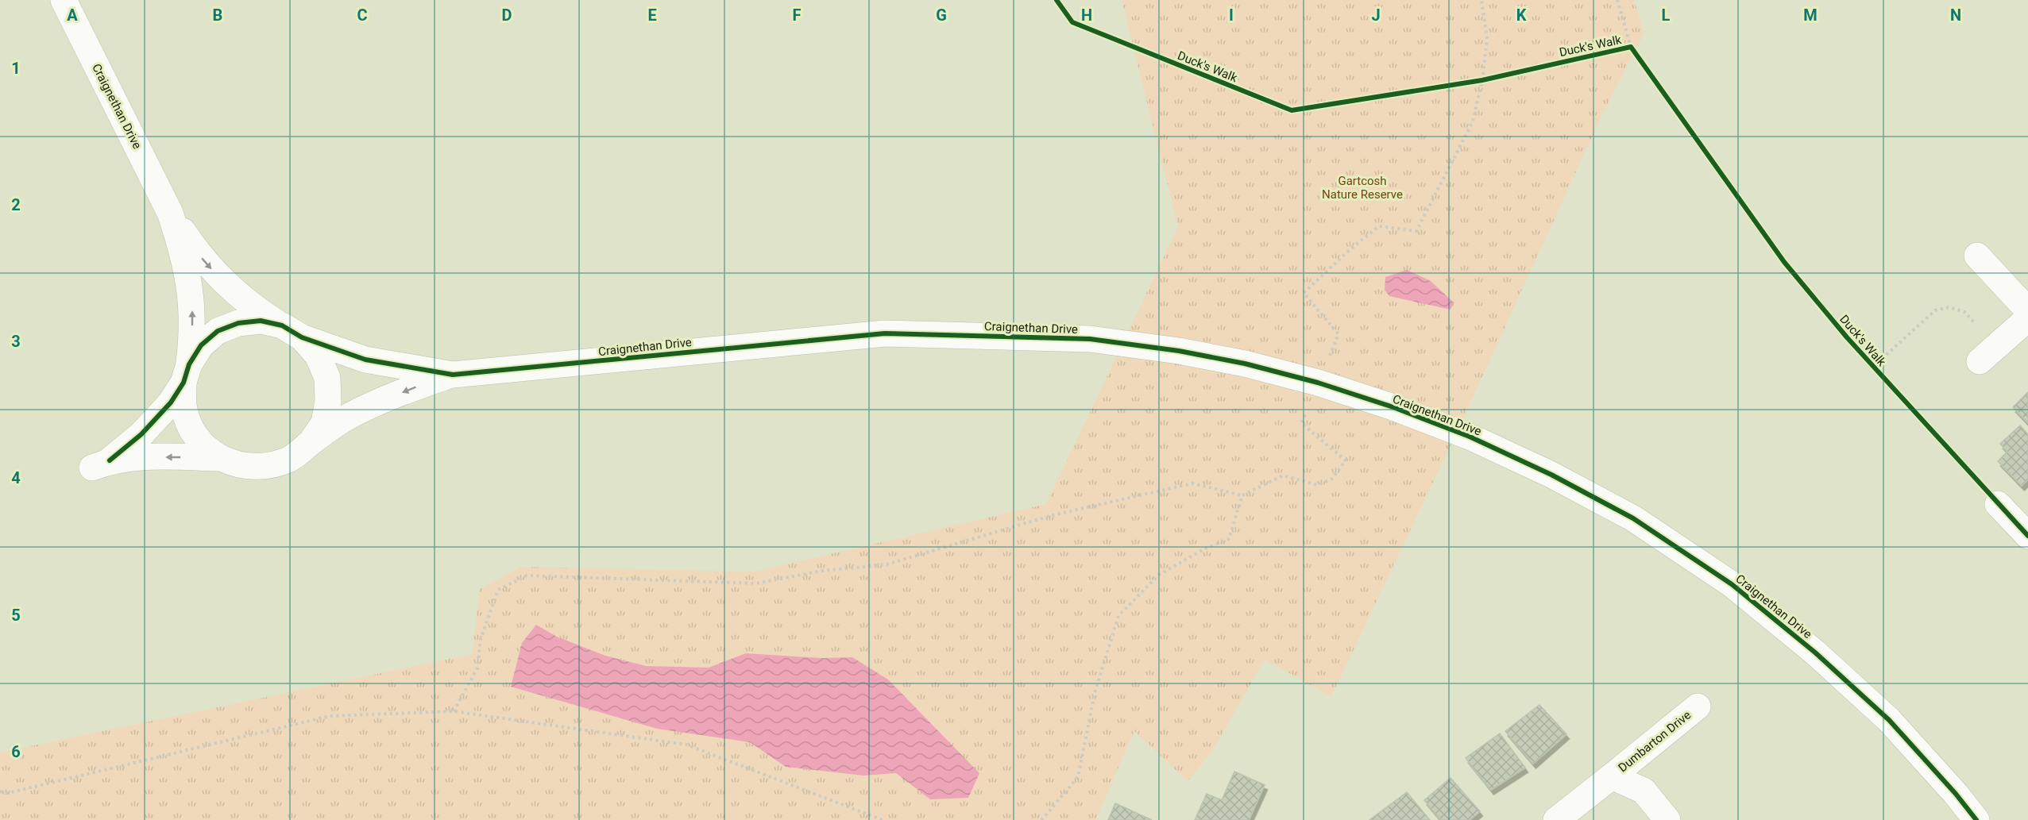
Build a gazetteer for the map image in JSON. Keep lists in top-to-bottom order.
{
  "streets": {
    "street": ["Craignethan Drive", "Dumbarton Drive"],
    "cycle path": ["Duck's Walk"]
  },
  "parks": ["Gartcosh Nature Reserve"],
  "grid": {
    "columns": [
      "A",
      "B",
      "C",
      "D",
      "E",
      "F",
      "G",
      "H",
      "I",
      "J",
      "K",
      "L",
      "M",
      "N"
    ],
    "rows": [
      "1",
      "2",
      "3",
      "4",
      "5",
      "6"
    ]
  }
}
